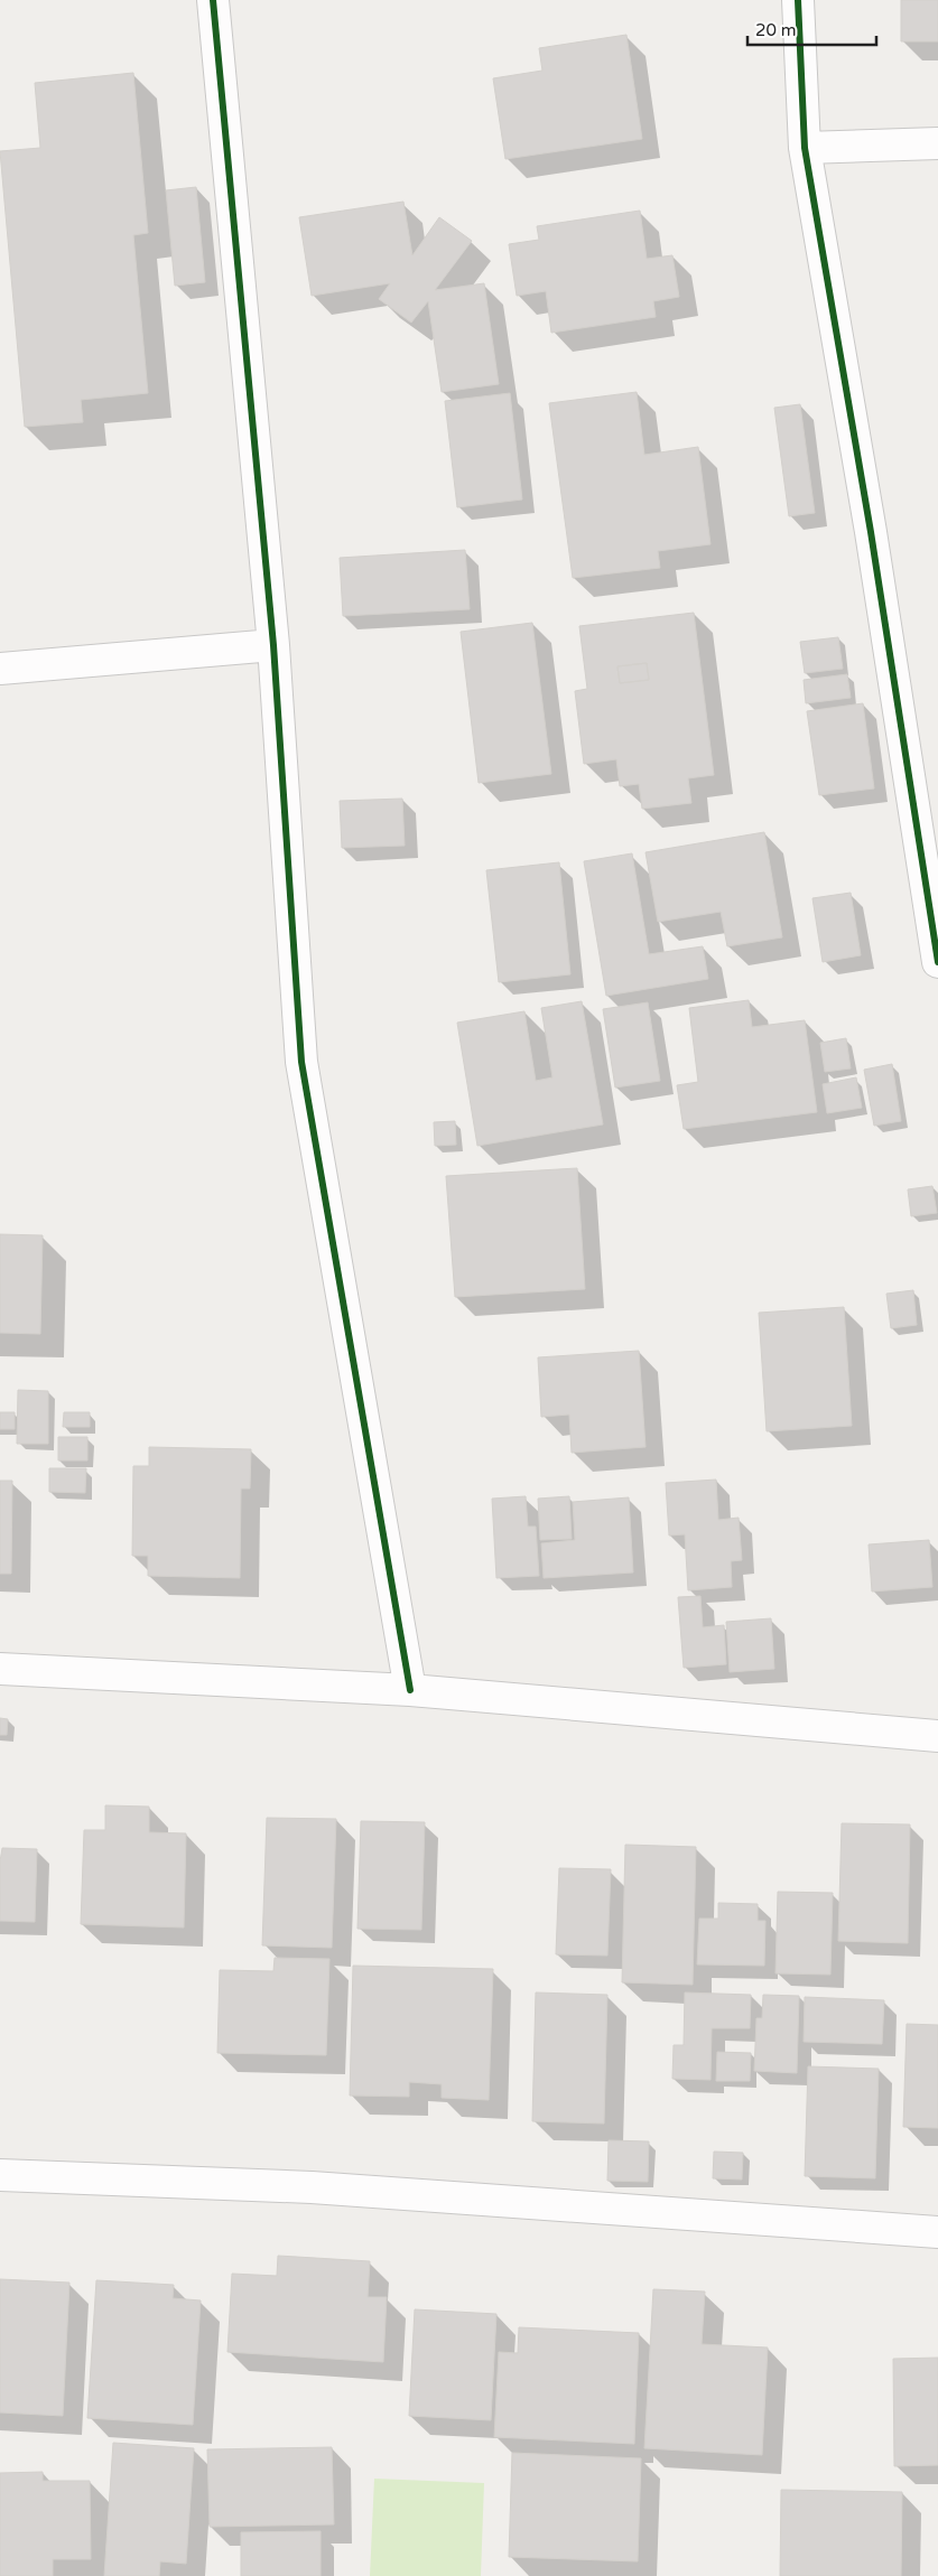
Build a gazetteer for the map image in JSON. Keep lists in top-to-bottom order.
{
  "scale_bar": "20 m"
}
